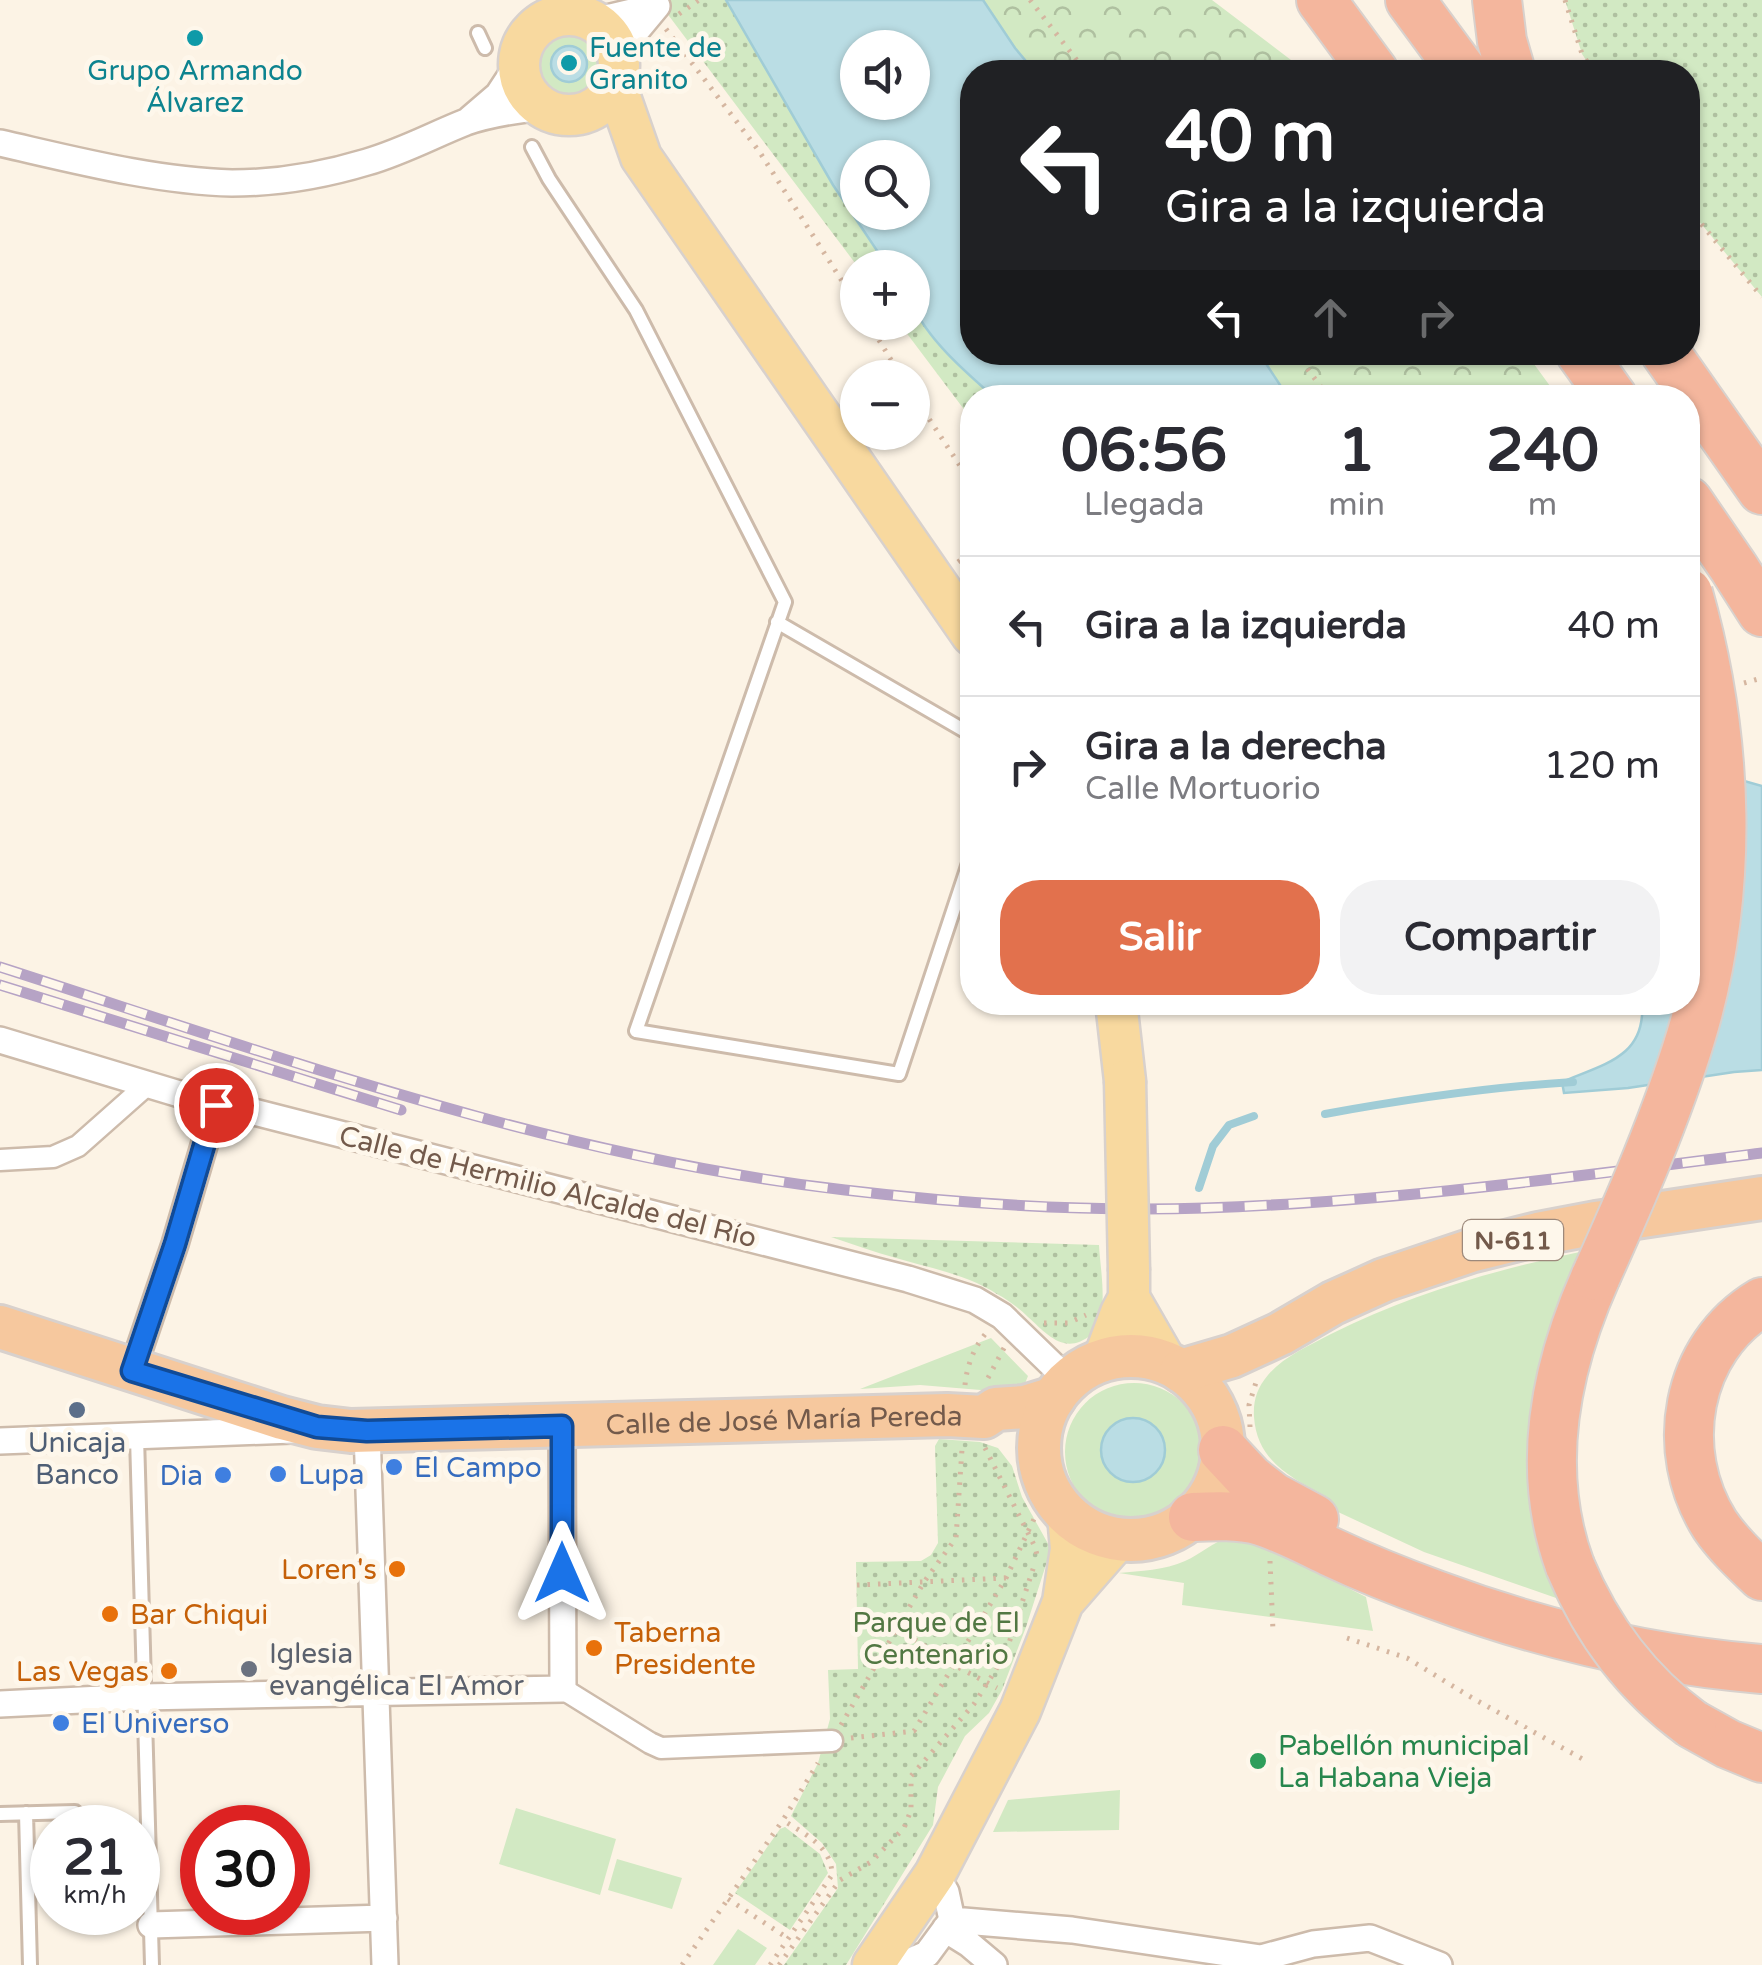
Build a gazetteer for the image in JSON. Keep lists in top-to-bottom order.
{
  "streets": {
    "highway": ["N-611", "Calle de José María Pereda"],
    "street": ["Calle de Hermilio Alcalde del Río"]
  },
  "crossings": [
    ["Calle de Hermilio Alcalde del Río", "N-611"],
    ["Calle de Hermilio Alcalde del Río", "Calle de José María Pereda"],
    ["N-611", "Calle de José María Pereda"]
  ],
  "parks": ["Parque de El Centenario"],
  "places": [
    "Grupo Armando Álvarez",
    "Fuente de Granito",
    "Unicaja Banco",
    "El Campo",
    "Lupa",
    "Dia",
    "Loren's",
    "Bar Chiqui",
    "Taberna Presidente",
    "Iglesia evangélica El Amor",
    "Las Vegas",
    "El Universo",
    "Pabellón municipal La Habana Vieja"
  ],
  "page": {
    "map_buttons": ["+", "−"],
    "turn": ["40 m", "Gira a la izquierda"],
    "eta": [
      "06:56",
      "Llegada",
      "1",
      "min",
      "240",
      "m"
    ],
    "list": [
      {
        "name": "Gira a la izquierda",
        "value": "40 m"
      },
      {
        "name": "Gira a la derecha",
        "note": "Calle Mortuorio",
        "value": "120 m"
      }
    ],
    "buttons": ["Salir", "Compartir"],
    "speed": "21 km/h",
    "limit": "30"
  }
}
